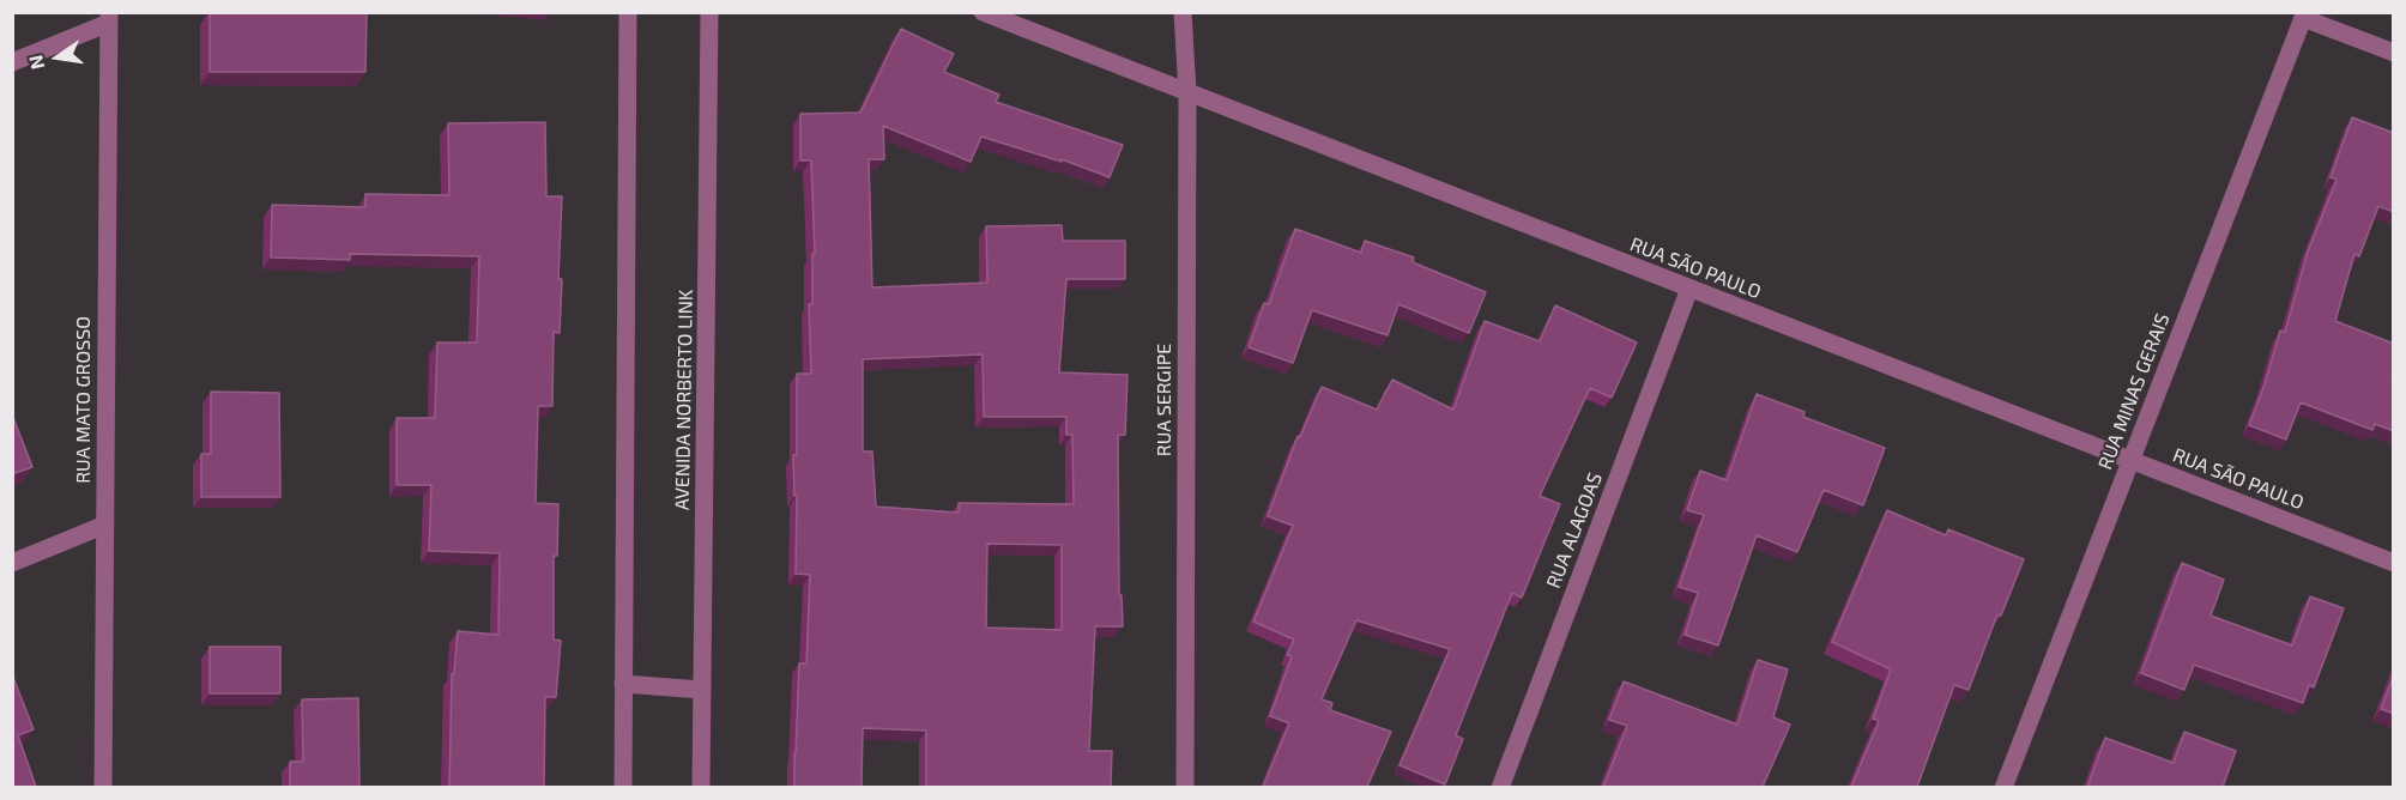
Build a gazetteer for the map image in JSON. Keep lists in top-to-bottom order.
{
  "streets": {
    "street": [
      "RUA SÃO PAULO",
      "RUA MINAS GERAIS",
      "RUA MATO GROSSO",
      "AVENIDA NORBERTO LINK",
      "RUA SERGIPE",
      "RUA ALAGOAS"
    ]
  },
  "crossings": [
    ["RUA SÃO PAULO", "RUA MINAS GERAIS"],
    ["RUA SÃO PAULO", "RUA SERGIPE"],
    ["RUA SÃO PAULO", "RUA ALAGOAS"]
  ],
  "north": "left"
}
